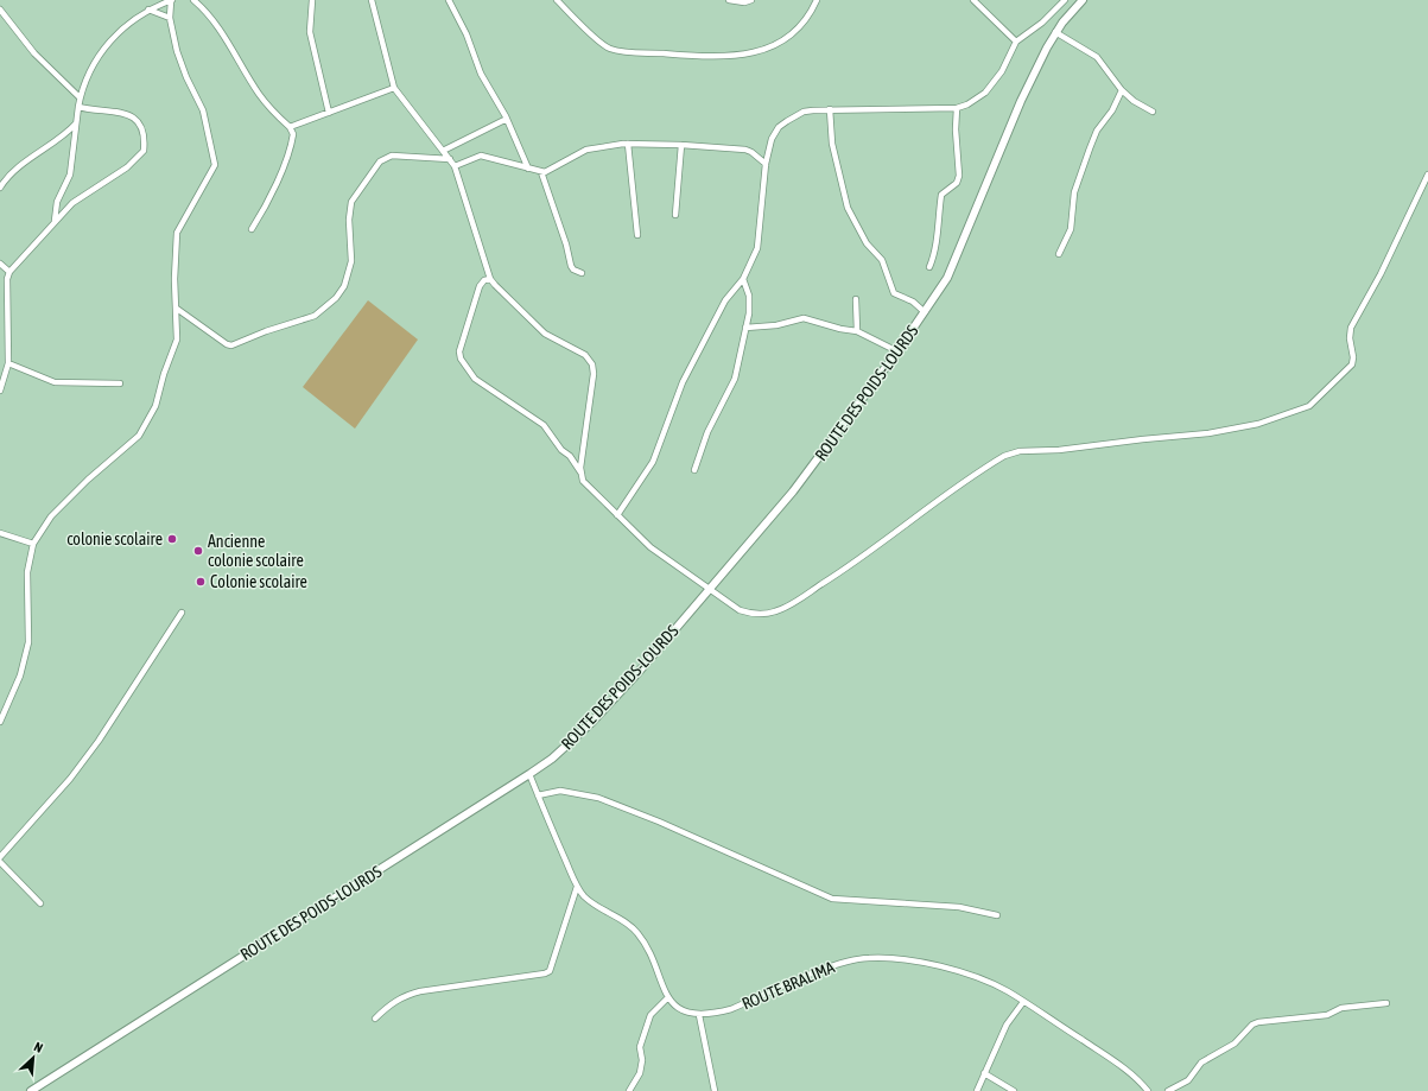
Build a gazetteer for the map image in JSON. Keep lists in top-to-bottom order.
{
  "streets": {
    "street": ["ROUTE DES POIDS-LOURDS", "ROUTE BRALIMA"]
  },
  "places": ["colonie scolaire", "Ancienne colonie scolaire", "Colonie scolaire"],
  "north": "top right"
}
